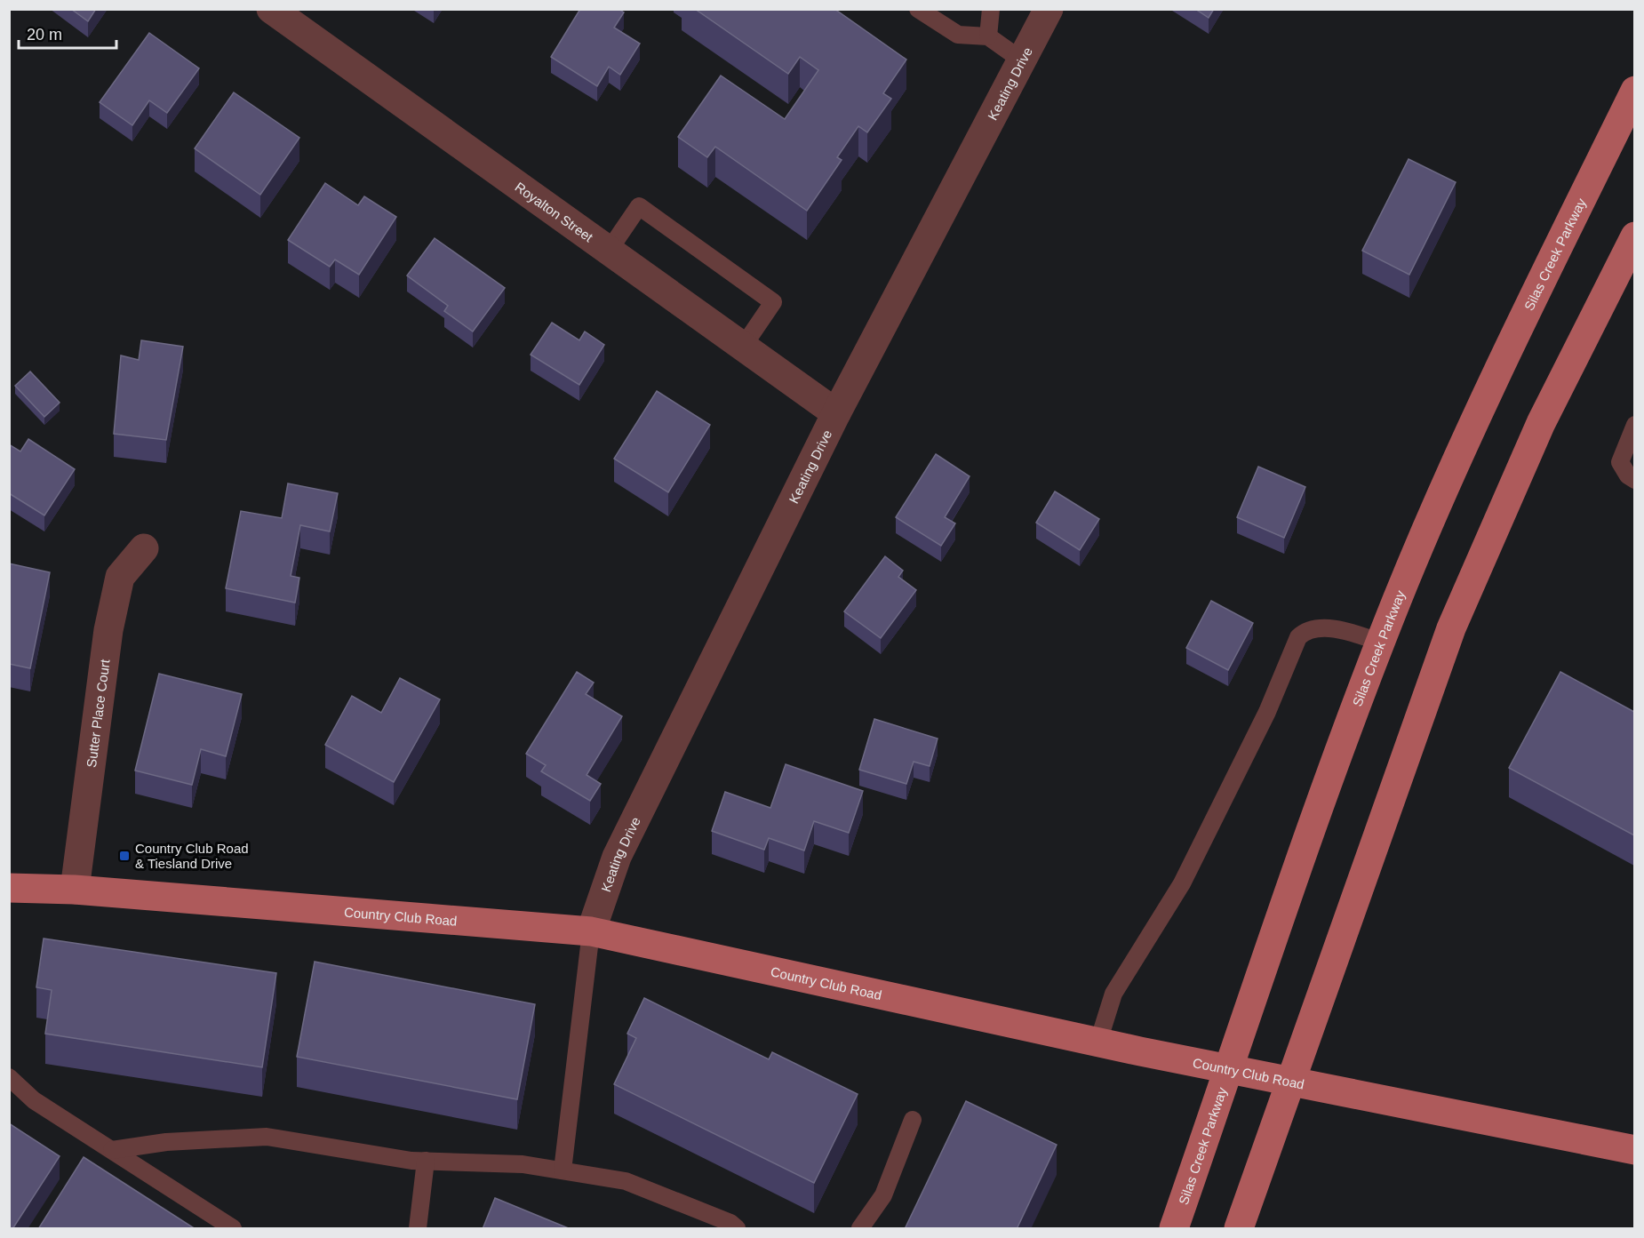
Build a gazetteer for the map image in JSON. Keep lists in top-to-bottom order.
{
  "streets": {
    "main road": ["Silas Creek Parkway", "Country Club Road"],
    "street": ["Keating Drive", "Royalton Street", "Sutter Place Court"]
  },
  "crossings": [
    ["Keating Drive", "Royalton Street"],
    ["Keating Drive", "Country Club Road"],
    ["Sutter Place Court", "Country Club Road"]
  ],
  "places": {
    "transit": ["Country Club Road & Tiesland Drive"]
  },
  "scale_bar": "20 m"
}
